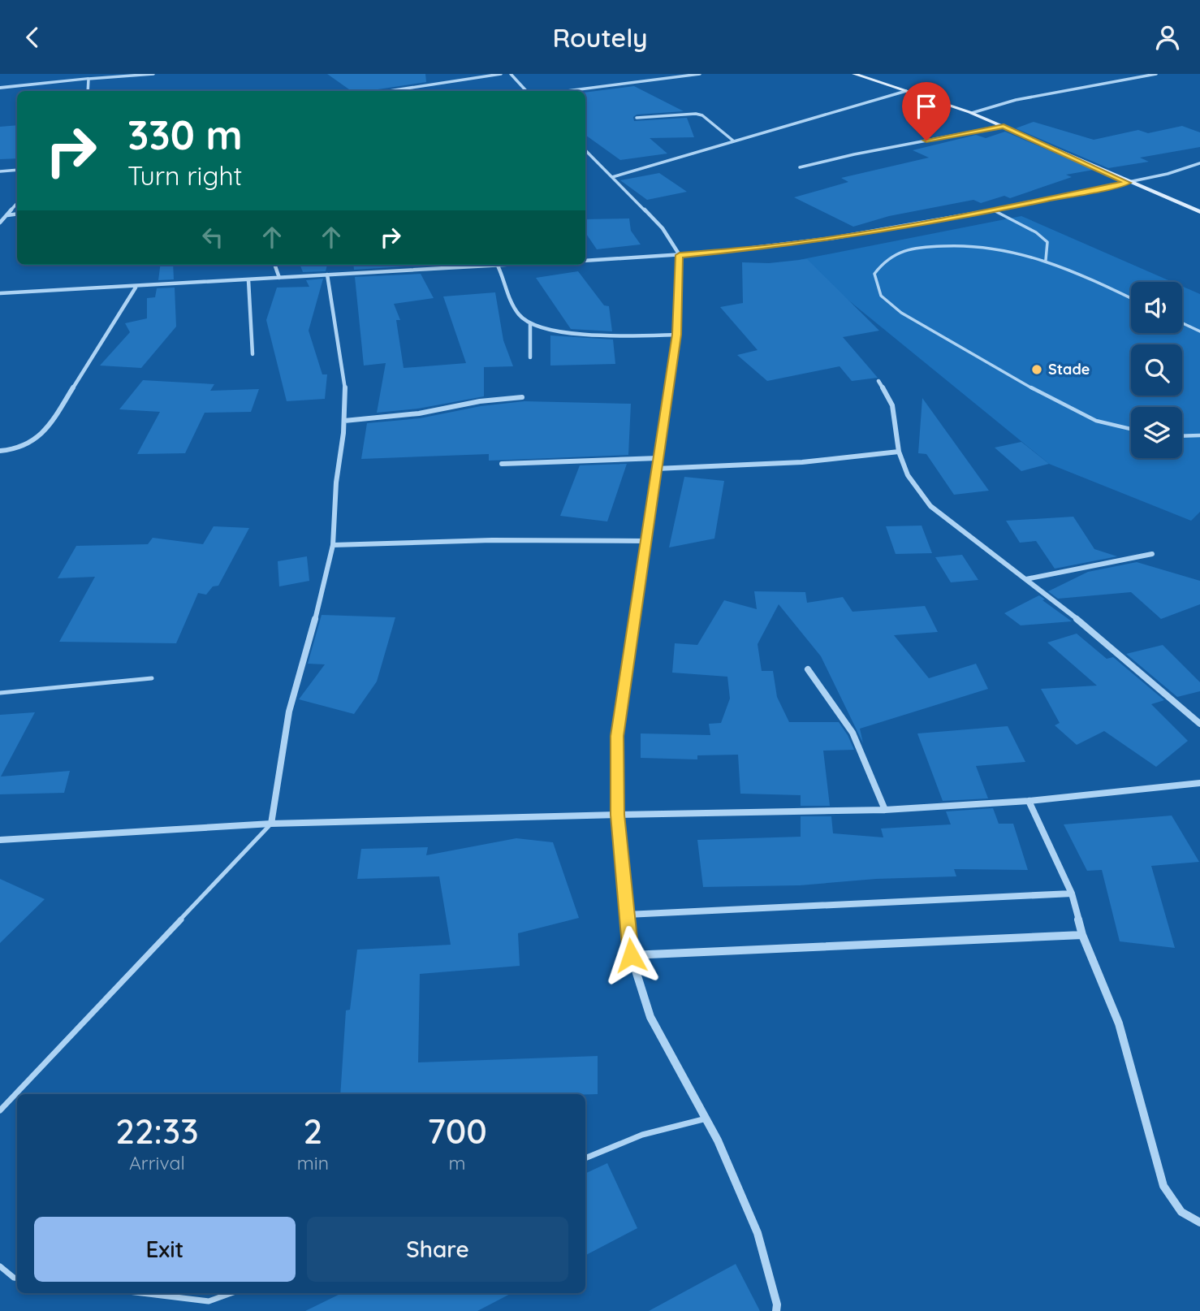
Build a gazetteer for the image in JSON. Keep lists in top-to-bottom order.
{
  "places": ["Stade"],
  "page": {
    "header": "Routely",
    "turn": ["330 m", "Turn right"],
    "eta": [
      "22:33",
      "Arrival",
      "2",
      "min",
      "700",
      "m"
    ],
    "buttons": ["Exit", "Share"]
  }
}
